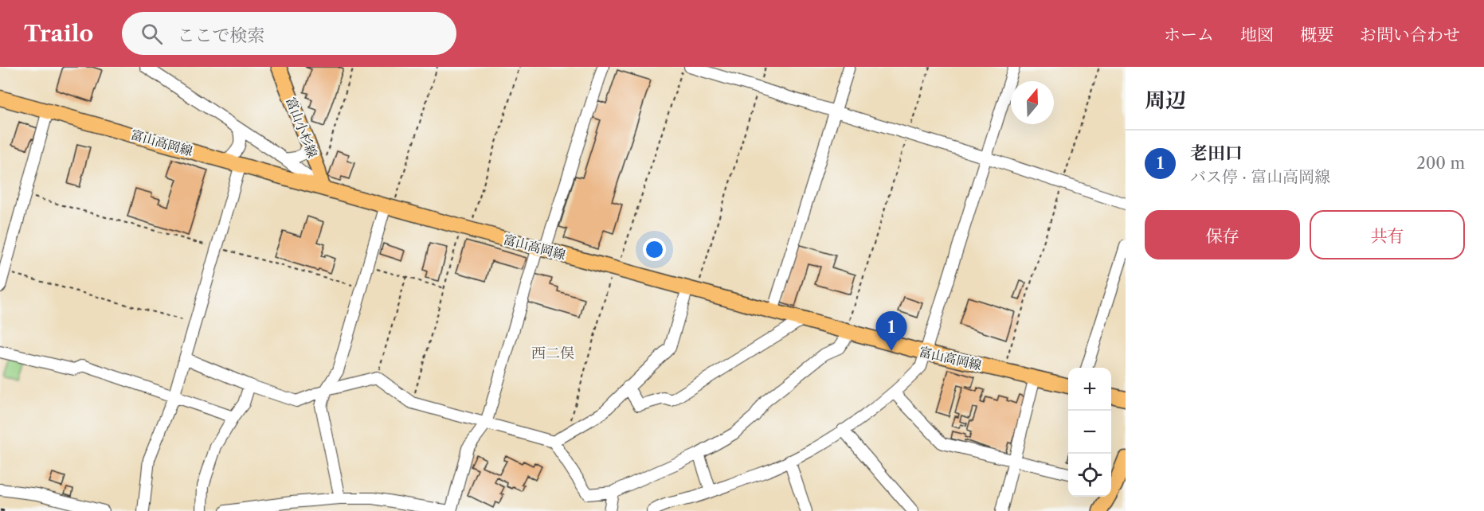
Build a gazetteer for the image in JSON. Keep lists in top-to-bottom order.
{
  "streets": {
    "main road": ["富山小杉線", "富山高岡線"]
  },
  "crossings": [
    ["富山小杉線", "富山高岡線"]
  ],
  "districts": ["西二俣"],
  "north": "top",
  "page": {
    "header": "Trailo",
    "search": "ここで検索",
    "nav": [
      "ホーム",
      "地図",
      "概要",
      "お問い合わせ"
    ],
    "heading": "周辺",
    "list": [
      {
        "mark": "1",
        "name": "老田口",
        "note": "バス停 · 富山高岡線",
        "value": "200 m"
      }
    ],
    "buttons": ["保存", "共有"],
    "pins": "1",
    "map_buttons": ["+", "−"]
  }
}
